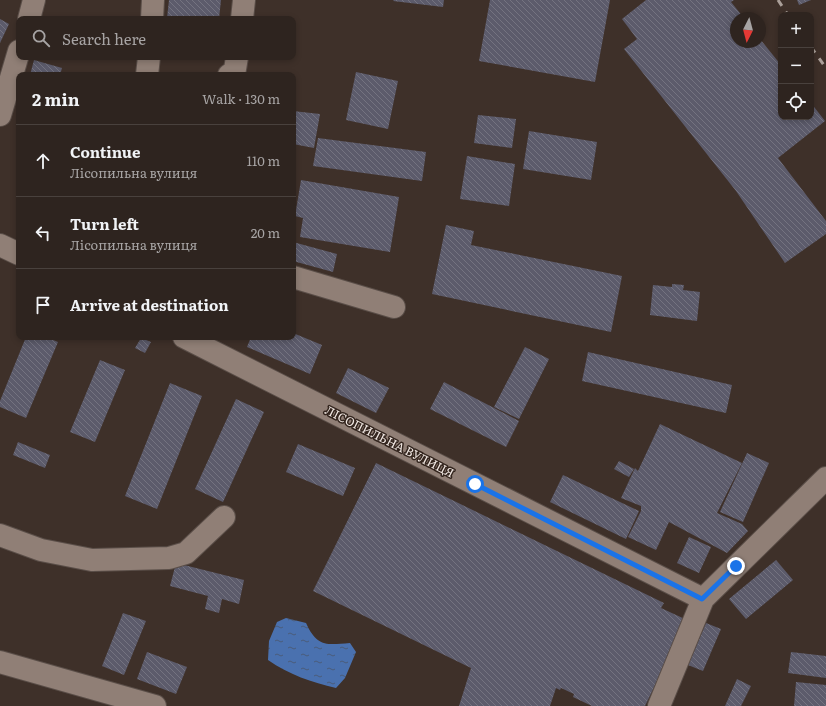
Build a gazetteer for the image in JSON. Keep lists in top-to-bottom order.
{
  "streets": {
    "street": ["ЛІСОПИЛЬНА ВУЛИЦЯ"]
  },
  "north": "bottom",
  "page": {
    "map_buttons": ["+", "−"],
    "search": "Search here",
    "heading": ["2 min", "Walk · 130 m"],
    "list": [
      ["Continue", "Лісопильна вулиця", "110 m"],
      ["Turn left", "Лісопильна вулиця", "20 m"],
      "Arrive at destination"
    ]
  }
}
